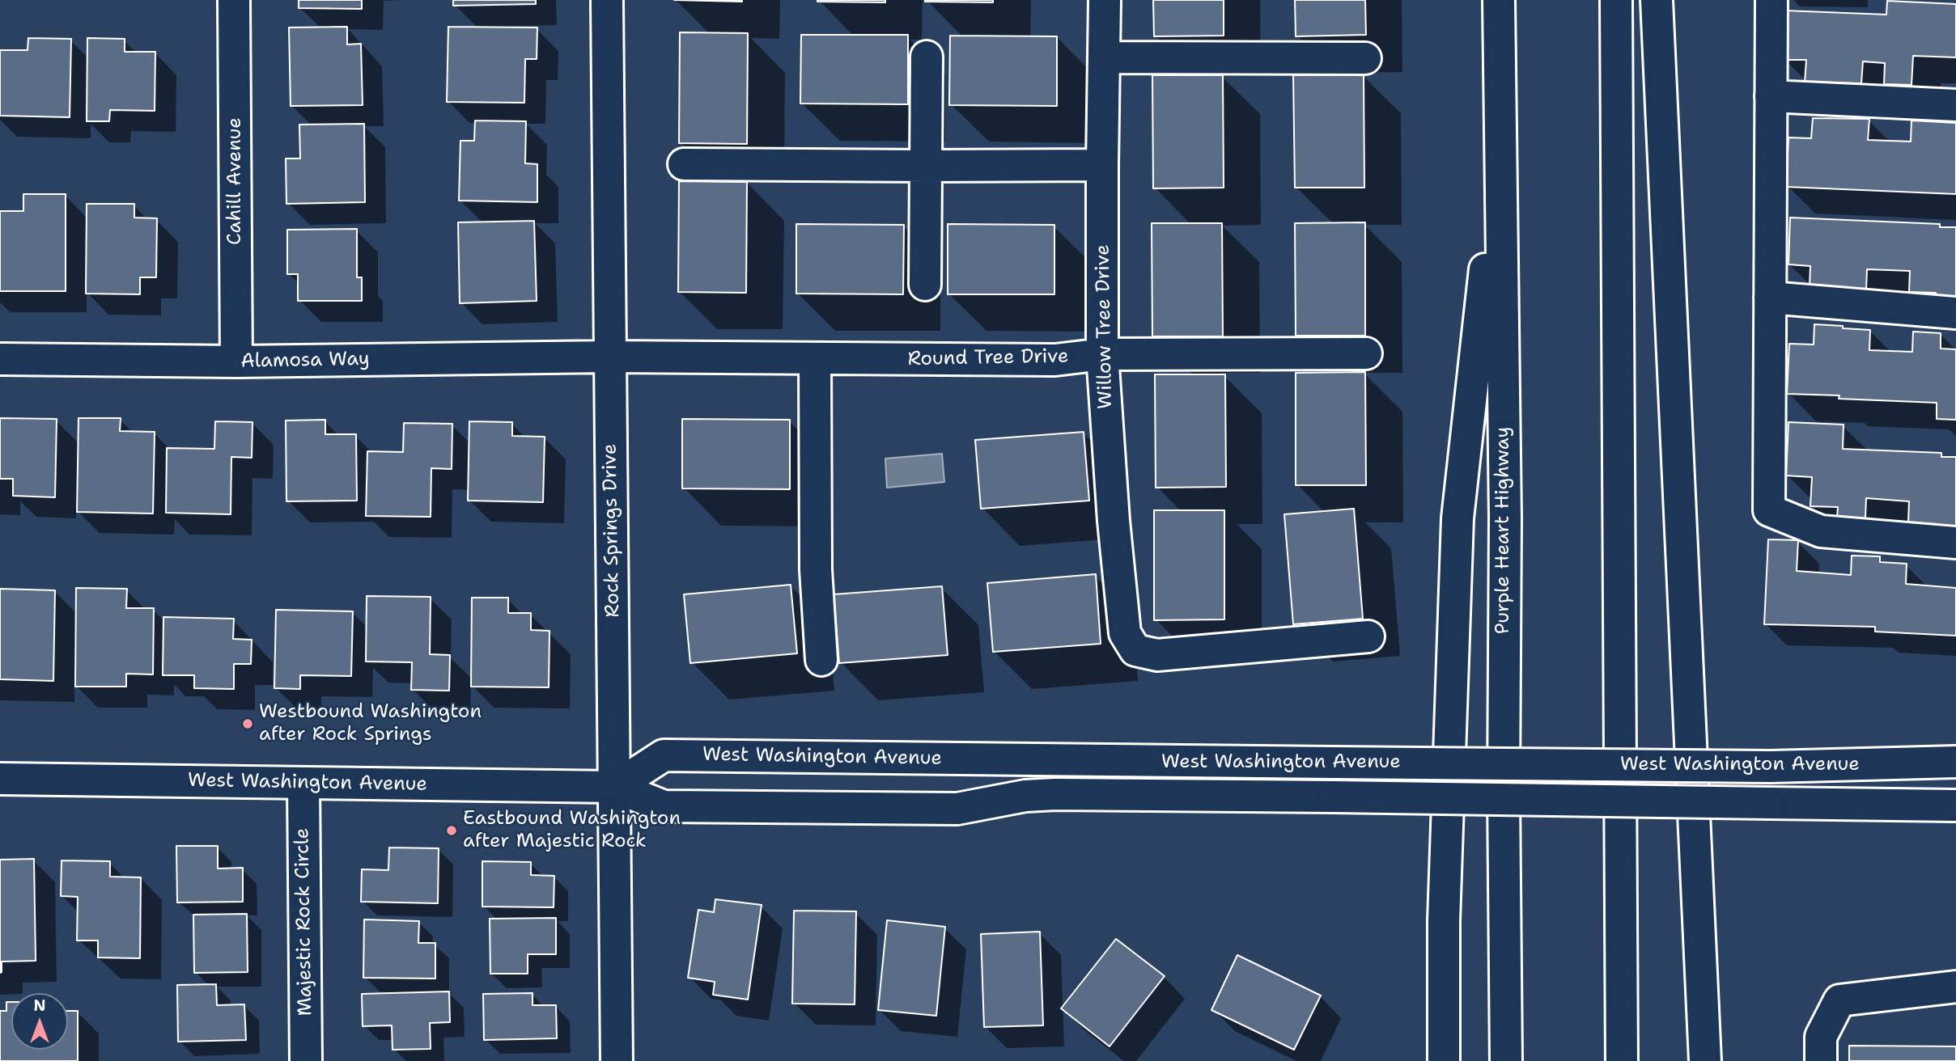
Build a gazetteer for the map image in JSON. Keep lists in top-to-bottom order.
{
  "streets": {
    "main road": [
      "Cahill Avenue",
      "Willow Tree Drive",
      "Round Tree Drive",
      "Alamosa Way",
      "Rock Springs Drive",
      "Purple Heart Highway",
      "West Washington Avenue",
      "Majestic Rock Circle"
    ]
  },
  "crossings": [
    ["Cahill Avenue", "Alamosa Way"],
    ["Willow Tree Drive", "Round Tree Drive"],
    ["Round Tree Drive", "Alamosa Way"],
    ["Round Tree Drive", "Rock Springs Drive"],
    ["Alamosa Way", "Rock Springs Drive"],
    ["Rock Springs Drive", "West Washington Avenue"],
    ["West Washington Avenue", "Majestic Rock Circle"]
  ],
  "places": ["Westbound Washington after Rock Springs", "Eastbound Washington after Majestic Rock"],
  "north": "top"
}
